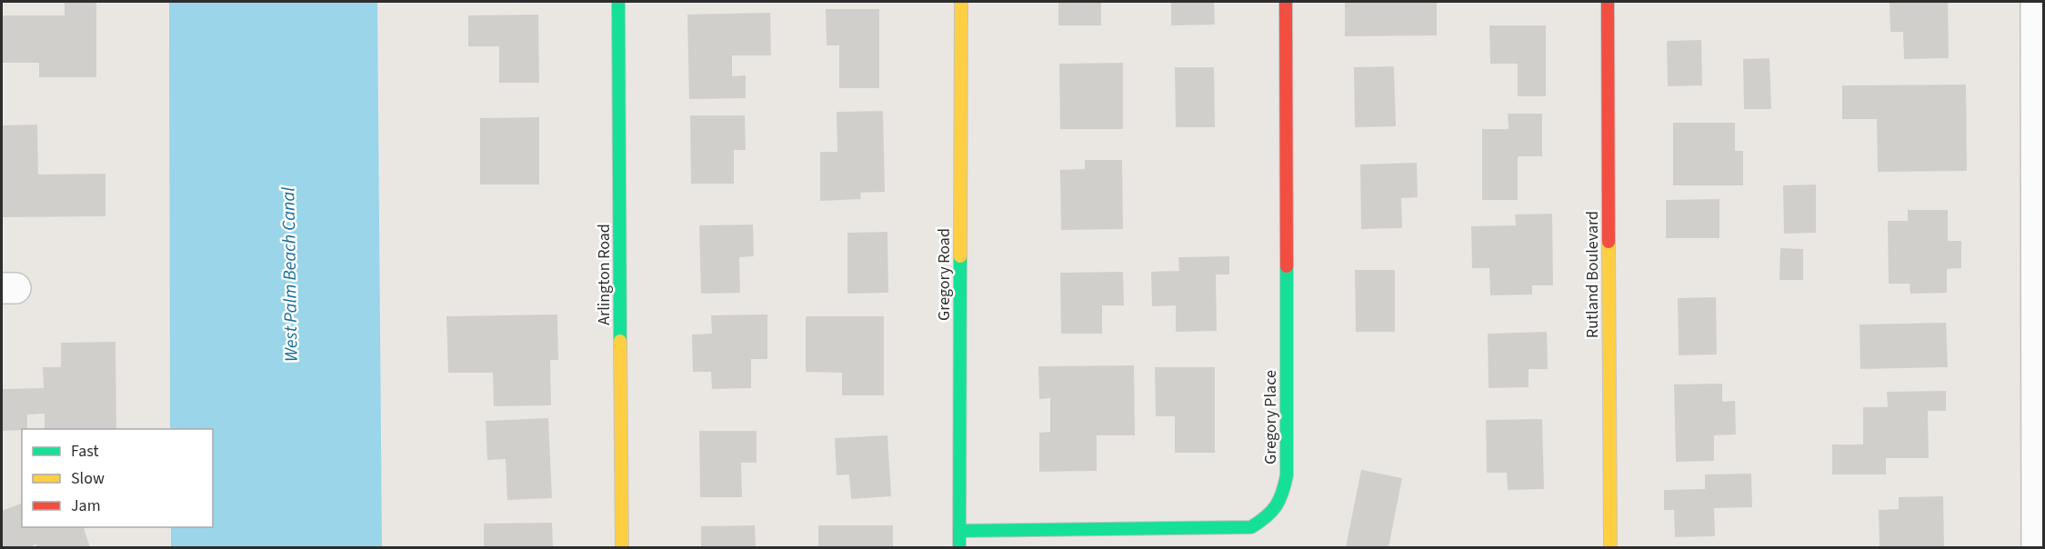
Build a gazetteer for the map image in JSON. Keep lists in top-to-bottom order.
{
  "streets": {
    "street": [
      "Arlington Road",
      "Gregory Road",
      "Rutland Boulevard",
      "Gregory Place"
    ]
  },
  "crossings": [
    ["Gregory Road", "Gregory Place"]
  ],
  "water": ["West Palm Beach Canal"],
  "legend": ["Fast", "Slow", "Jam"]
}
